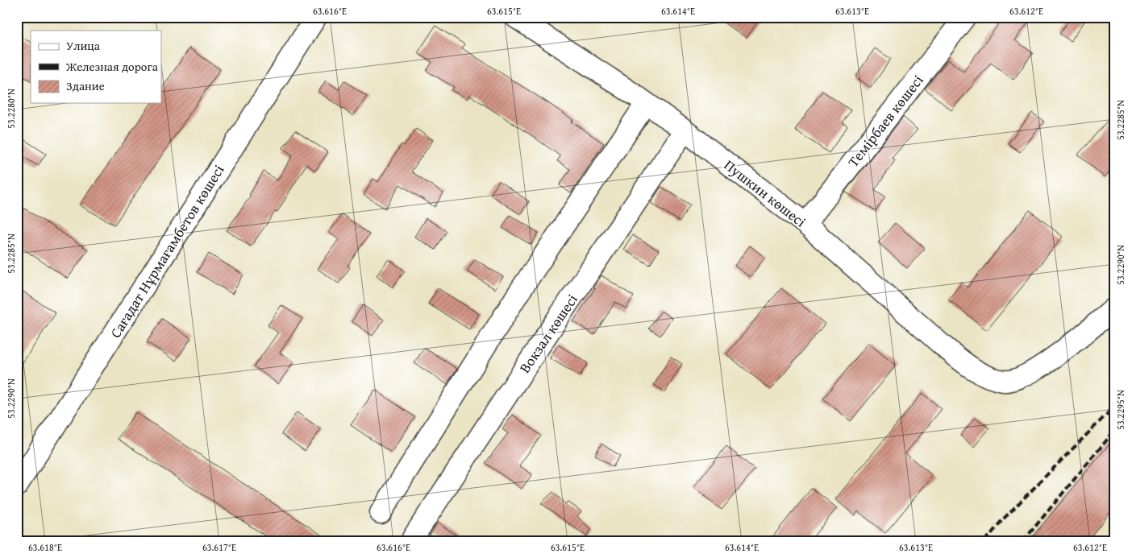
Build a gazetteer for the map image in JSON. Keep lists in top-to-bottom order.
{
  "streets": {
    "street": [
      "Темірбаев көшесі",
      "Пушкин көшесі",
      "Сағадат Нұрмағамбетов көшесі",
      "Вокзал көшесі"
    ]
  },
  "crossings": [
    ["Темірбаев көшесі", "Пушкин көшесі"],
    ["Пушкин көшесі", "Вокзал көшесі"]
  ],
  "legend": ["Улица", "Железная дорога", "Здание"],
  "coordinates": [
    "63.616°E",
    "63.615°E",
    "63.614°E",
    "63.613°E",
    "63.612°E",
    "53.2280°N",
    "53.2285°N",
    "53.2290°N",
    "53.2295°N",
    "63.618°E",
    "63.617°E"
  ]
}
